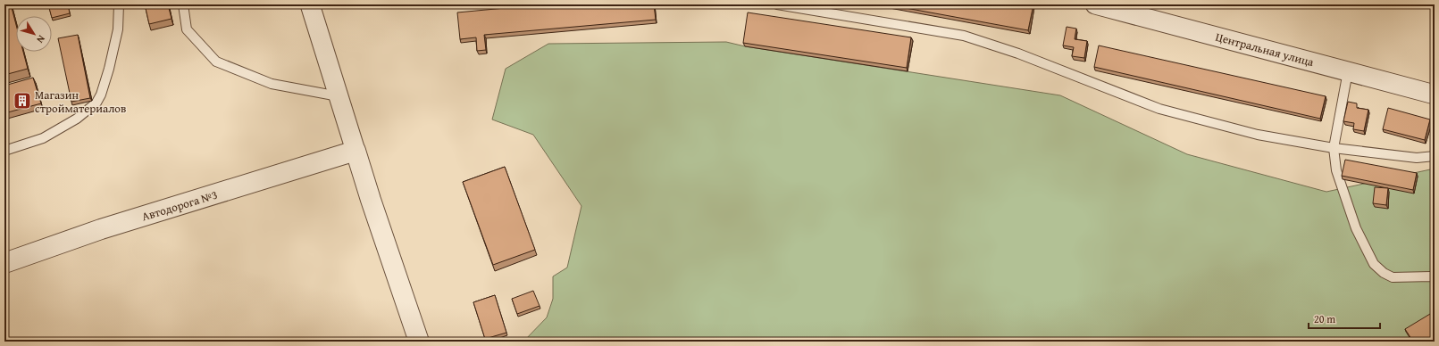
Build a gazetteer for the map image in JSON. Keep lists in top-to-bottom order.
{
  "streets": {
    "street": ["Центральная улица", "Автодорога №3"]
  },
  "places": {
    "building": ["Магазин стройматериалов"]
  },
  "scale_bar": "20 m",
  "north": "bottom right"
}
